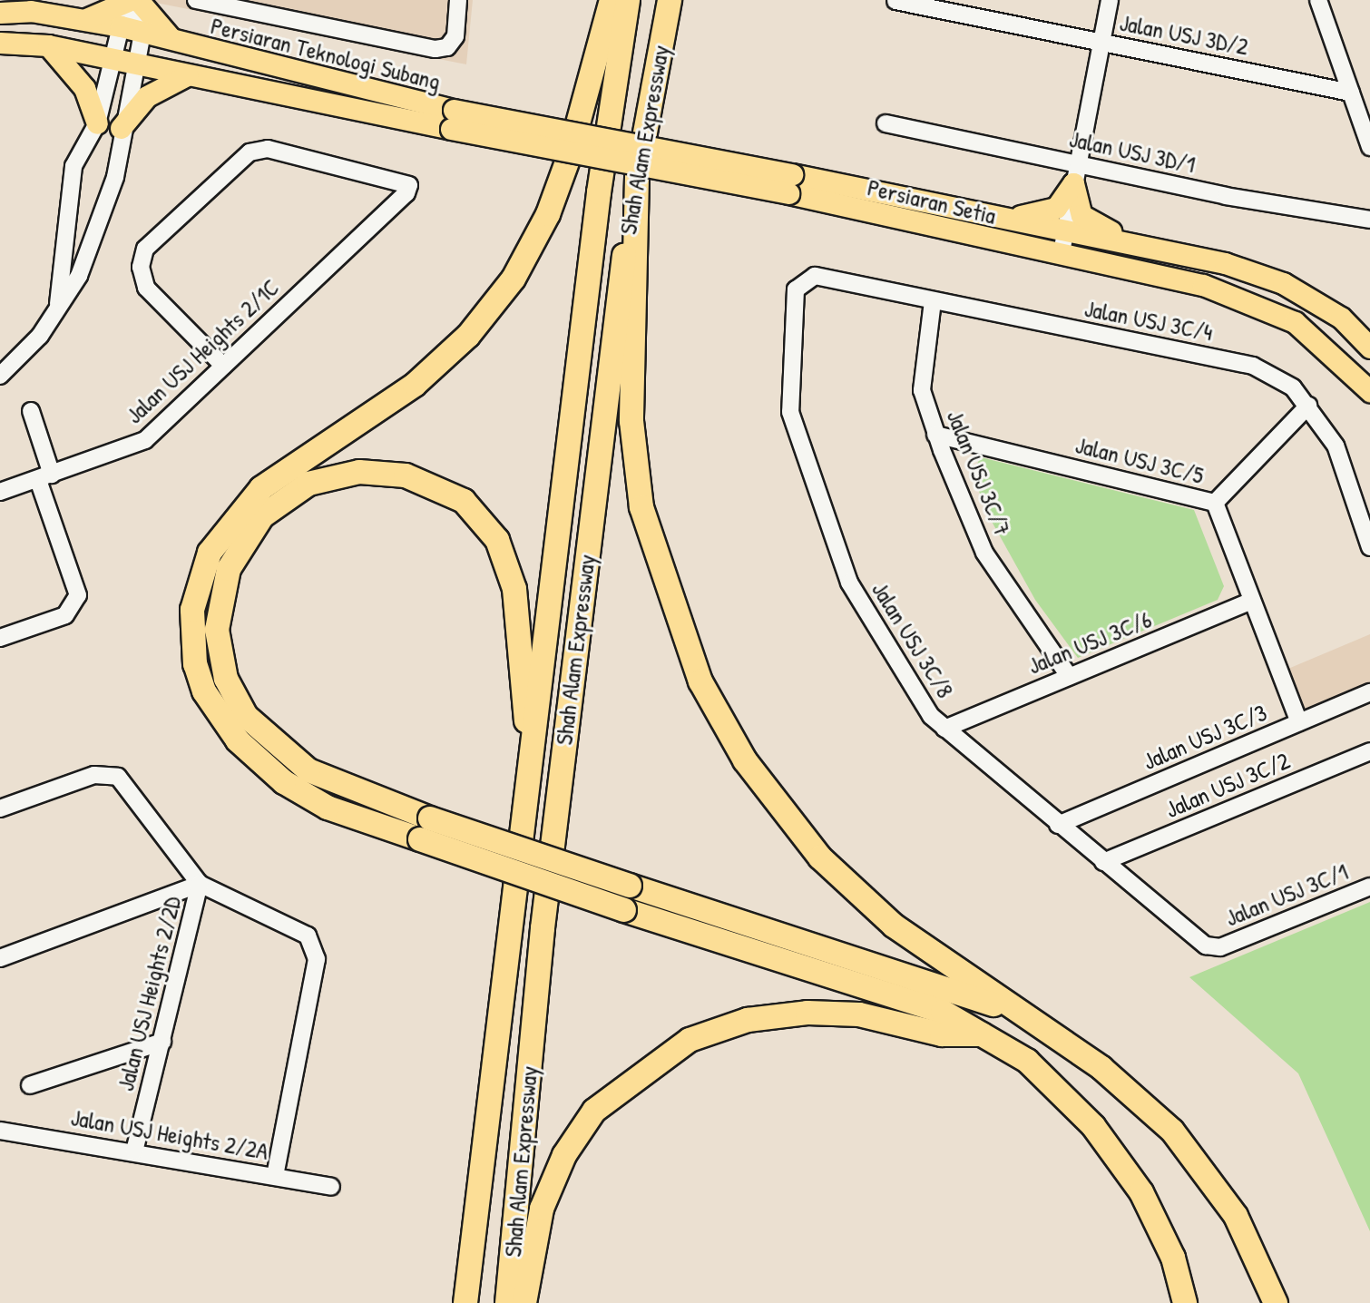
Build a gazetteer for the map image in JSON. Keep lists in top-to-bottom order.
{
  "streets": {
    "highway": ["Shah Alam Expressway"],
    "main road": ["Persiaran Teknologi Subang", "Persiaran Setia"],
    "street": [
      "Jalan USJ 3D/2",
      "Jalan USJ 3D/1",
      "Jalan USJ 3C/4",
      "Jalan USJ Heights 2/1C",
      "Jalan USJ 3C/5",
      "Jalan USJ 3C/7",
      "Jalan USJ 3C/8",
      "Jalan USJ 3C/6",
      "Jalan USJ 3C/3",
      "Jalan USJ 3C/2",
      "Jalan USJ 3C/1",
      "Jalan USJ Heights 2/2D",
      "Jalan USJ Heights 2/2A"
    ]
  },
  "crossings": [
    ["Persiaran Teknologi Subang", "Persiaran Setia"],
    ["Jalan USJ 3C/4", "Jalan USJ 3C/7"],
    ["Jalan USJ 3C/4", "Jalan USJ 3C/8"],
    ["Jalan USJ 3C/5", "Jalan USJ 3C/7"],
    ["Jalan USJ 3C/5", "Jalan USJ 3C/6"],
    ["Jalan USJ 3C/5", "Jalan USJ 3C/3"],
    ["Jalan USJ 3C/7", "Jalan USJ 3C/6"],
    ["Jalan USJ 3C/8", "Jalan USJ 3C/6"],
    ["Jalan USJ 3C/8", "Jalan USJ 3C/3"],
    ["Jalan USJ 3C/8", "Jalan USJ 3C/2"],
    ["Jalan USJ 3C/8", "Jalan USJ 3C/1"],
    ["Jalan USJ Heights 2/2D", "Jalan USJ Heights 2/2A"]
  ]
}
